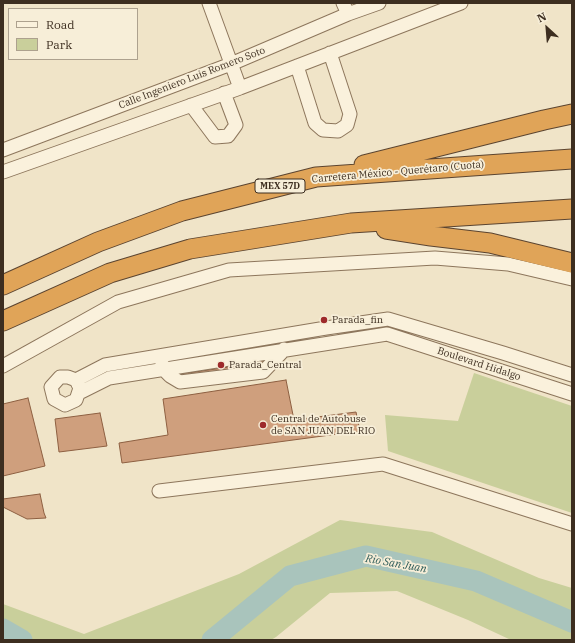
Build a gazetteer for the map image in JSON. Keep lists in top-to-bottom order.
{
  "streets": {
    "highway": ["Carretera México - Querétaro (Cuota)", "MEX 57D"],
    "street": ["Calle Ingeniero Luis Romero Soto", "Boulevard Hidalgo"]
  },
  "water": ["Rio San Juan"],
  "places": ["Parada_fin", "Parada_Central", "Central de Autobuse de SAN JUAN DEL RIO"],
  "legend": ["Road", "Park"],
  "north": "top left"
}
